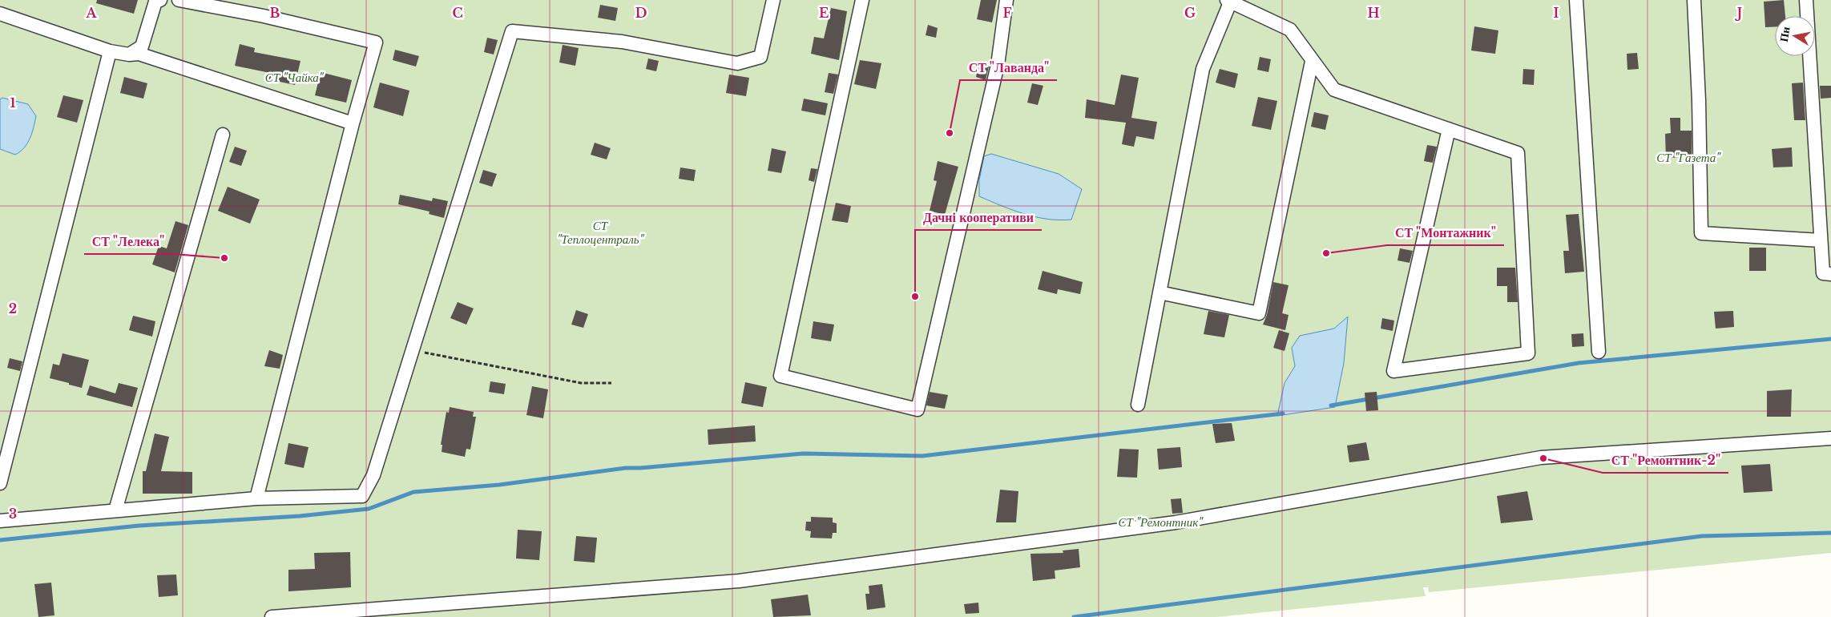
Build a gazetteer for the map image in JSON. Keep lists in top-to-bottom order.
{
  "parks": [
    "СТ \"Чайка\"",
    "СТ \"Газета\"",
    "СТ \"Теплоцентраль\"",
    "СТ \"Ремонтник\""
  ],
  "places": [
    "СТ \"Лаванда\"",
    "СТ \"Монтажник\"",
    "СТ \"Лелека\"",
    "Дачні кооперативи",
    "СТ \"Ремонтник-2\""
  ],
  "north": "left",
  "grid": {
    "columns": [
      "A",
      "B",
      "C",
      "D",
      "E",
      "F",
      "G",
      "H",
      "I",
      "J"
    ],
    "rows": ["1", "2", "3"]
  }
}
